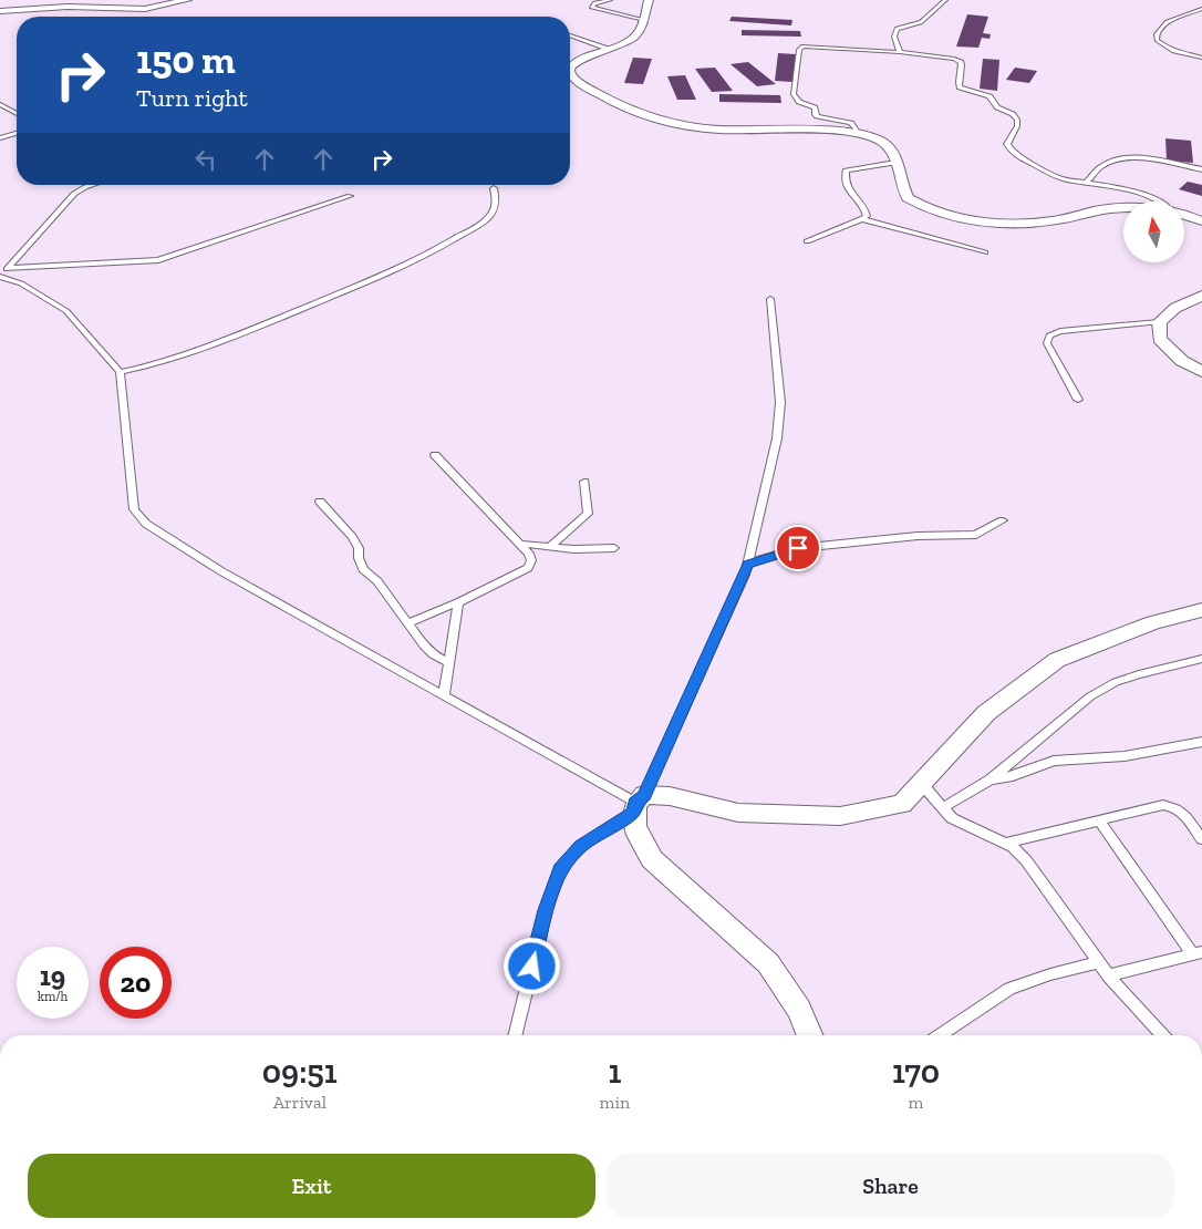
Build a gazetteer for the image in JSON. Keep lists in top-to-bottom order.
{
  "north": "top",
  "page": {
    "turn": ["150 m", "Turn right"],
    "speed": "19 km/h",
    "limit": "20",
    "eta": [
      "09:51",
      "Arrival",
      "1",
      "min",
      "170",
      "m"
    ],
    "buttons": ["Exit", "Share"]
  }
}
